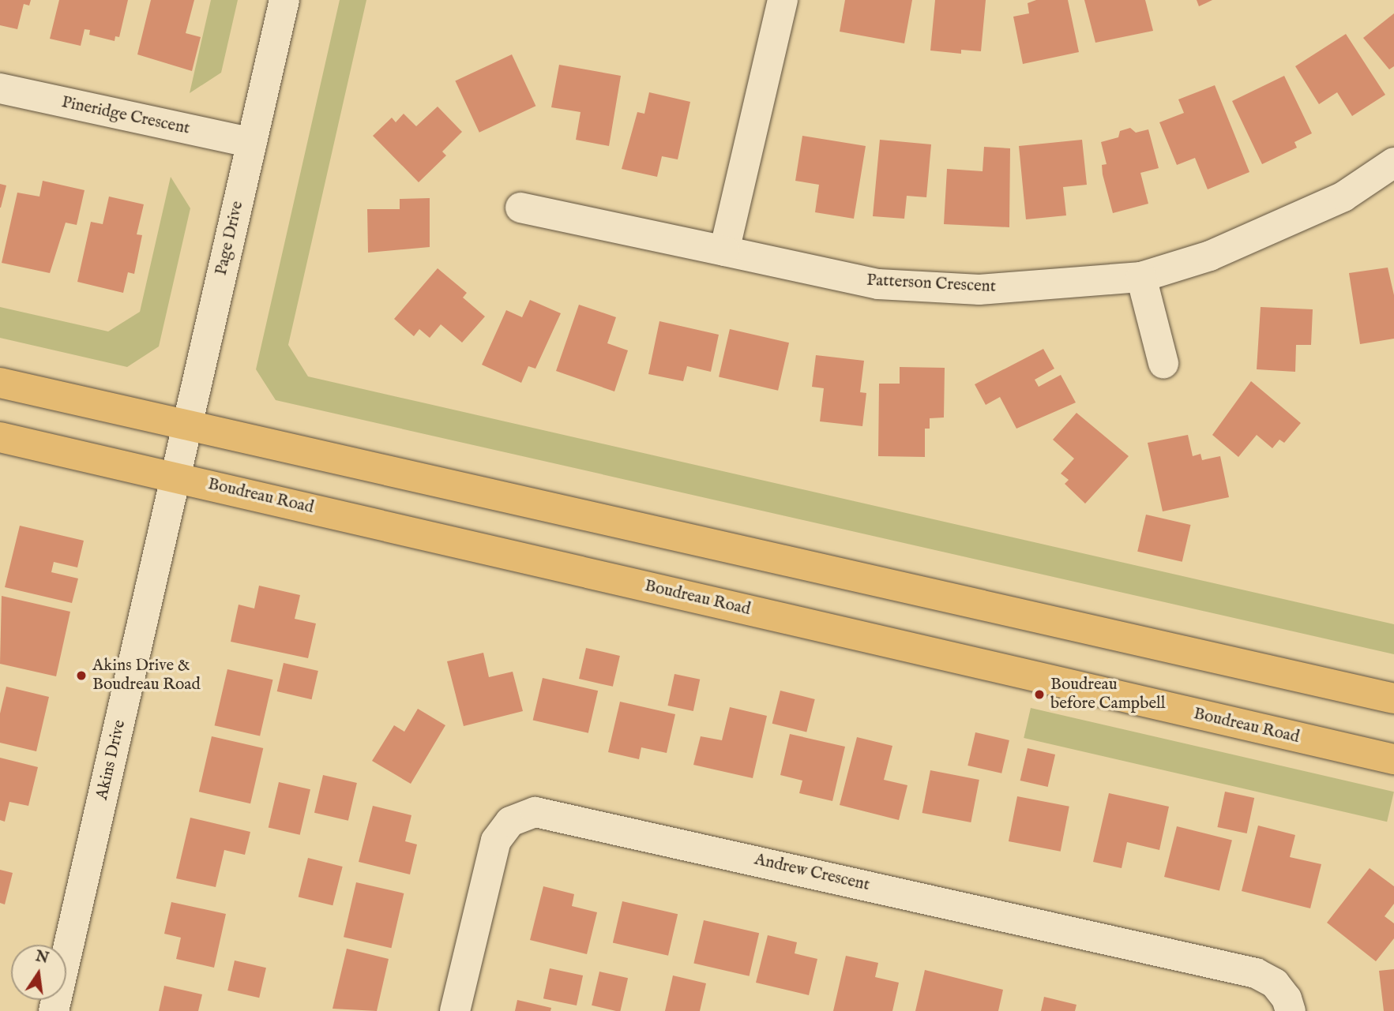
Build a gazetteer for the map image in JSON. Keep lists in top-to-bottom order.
{
  "streets": {
    "main road": ["Boudreau Road"],
    "street": [
      "Pineridge Crescent",
      "Page Drive",
      "Patterson Crescent",
      "Akins Drive",
      "Andrew Crescent"
    ]
  },
  "crossings": [
    ["Pineridge Crescent", "Page Drive"],
    ["Page Drive", "Boudreau Road"],
    ["Page Drive", "Akins Drive"],
    ["Boudreau Road", "Akins Drive"]
  ],
  "places": ["Akins Drive & Boudreau Road", "Boudreau before Campbell"],
  "north": "top"
}
